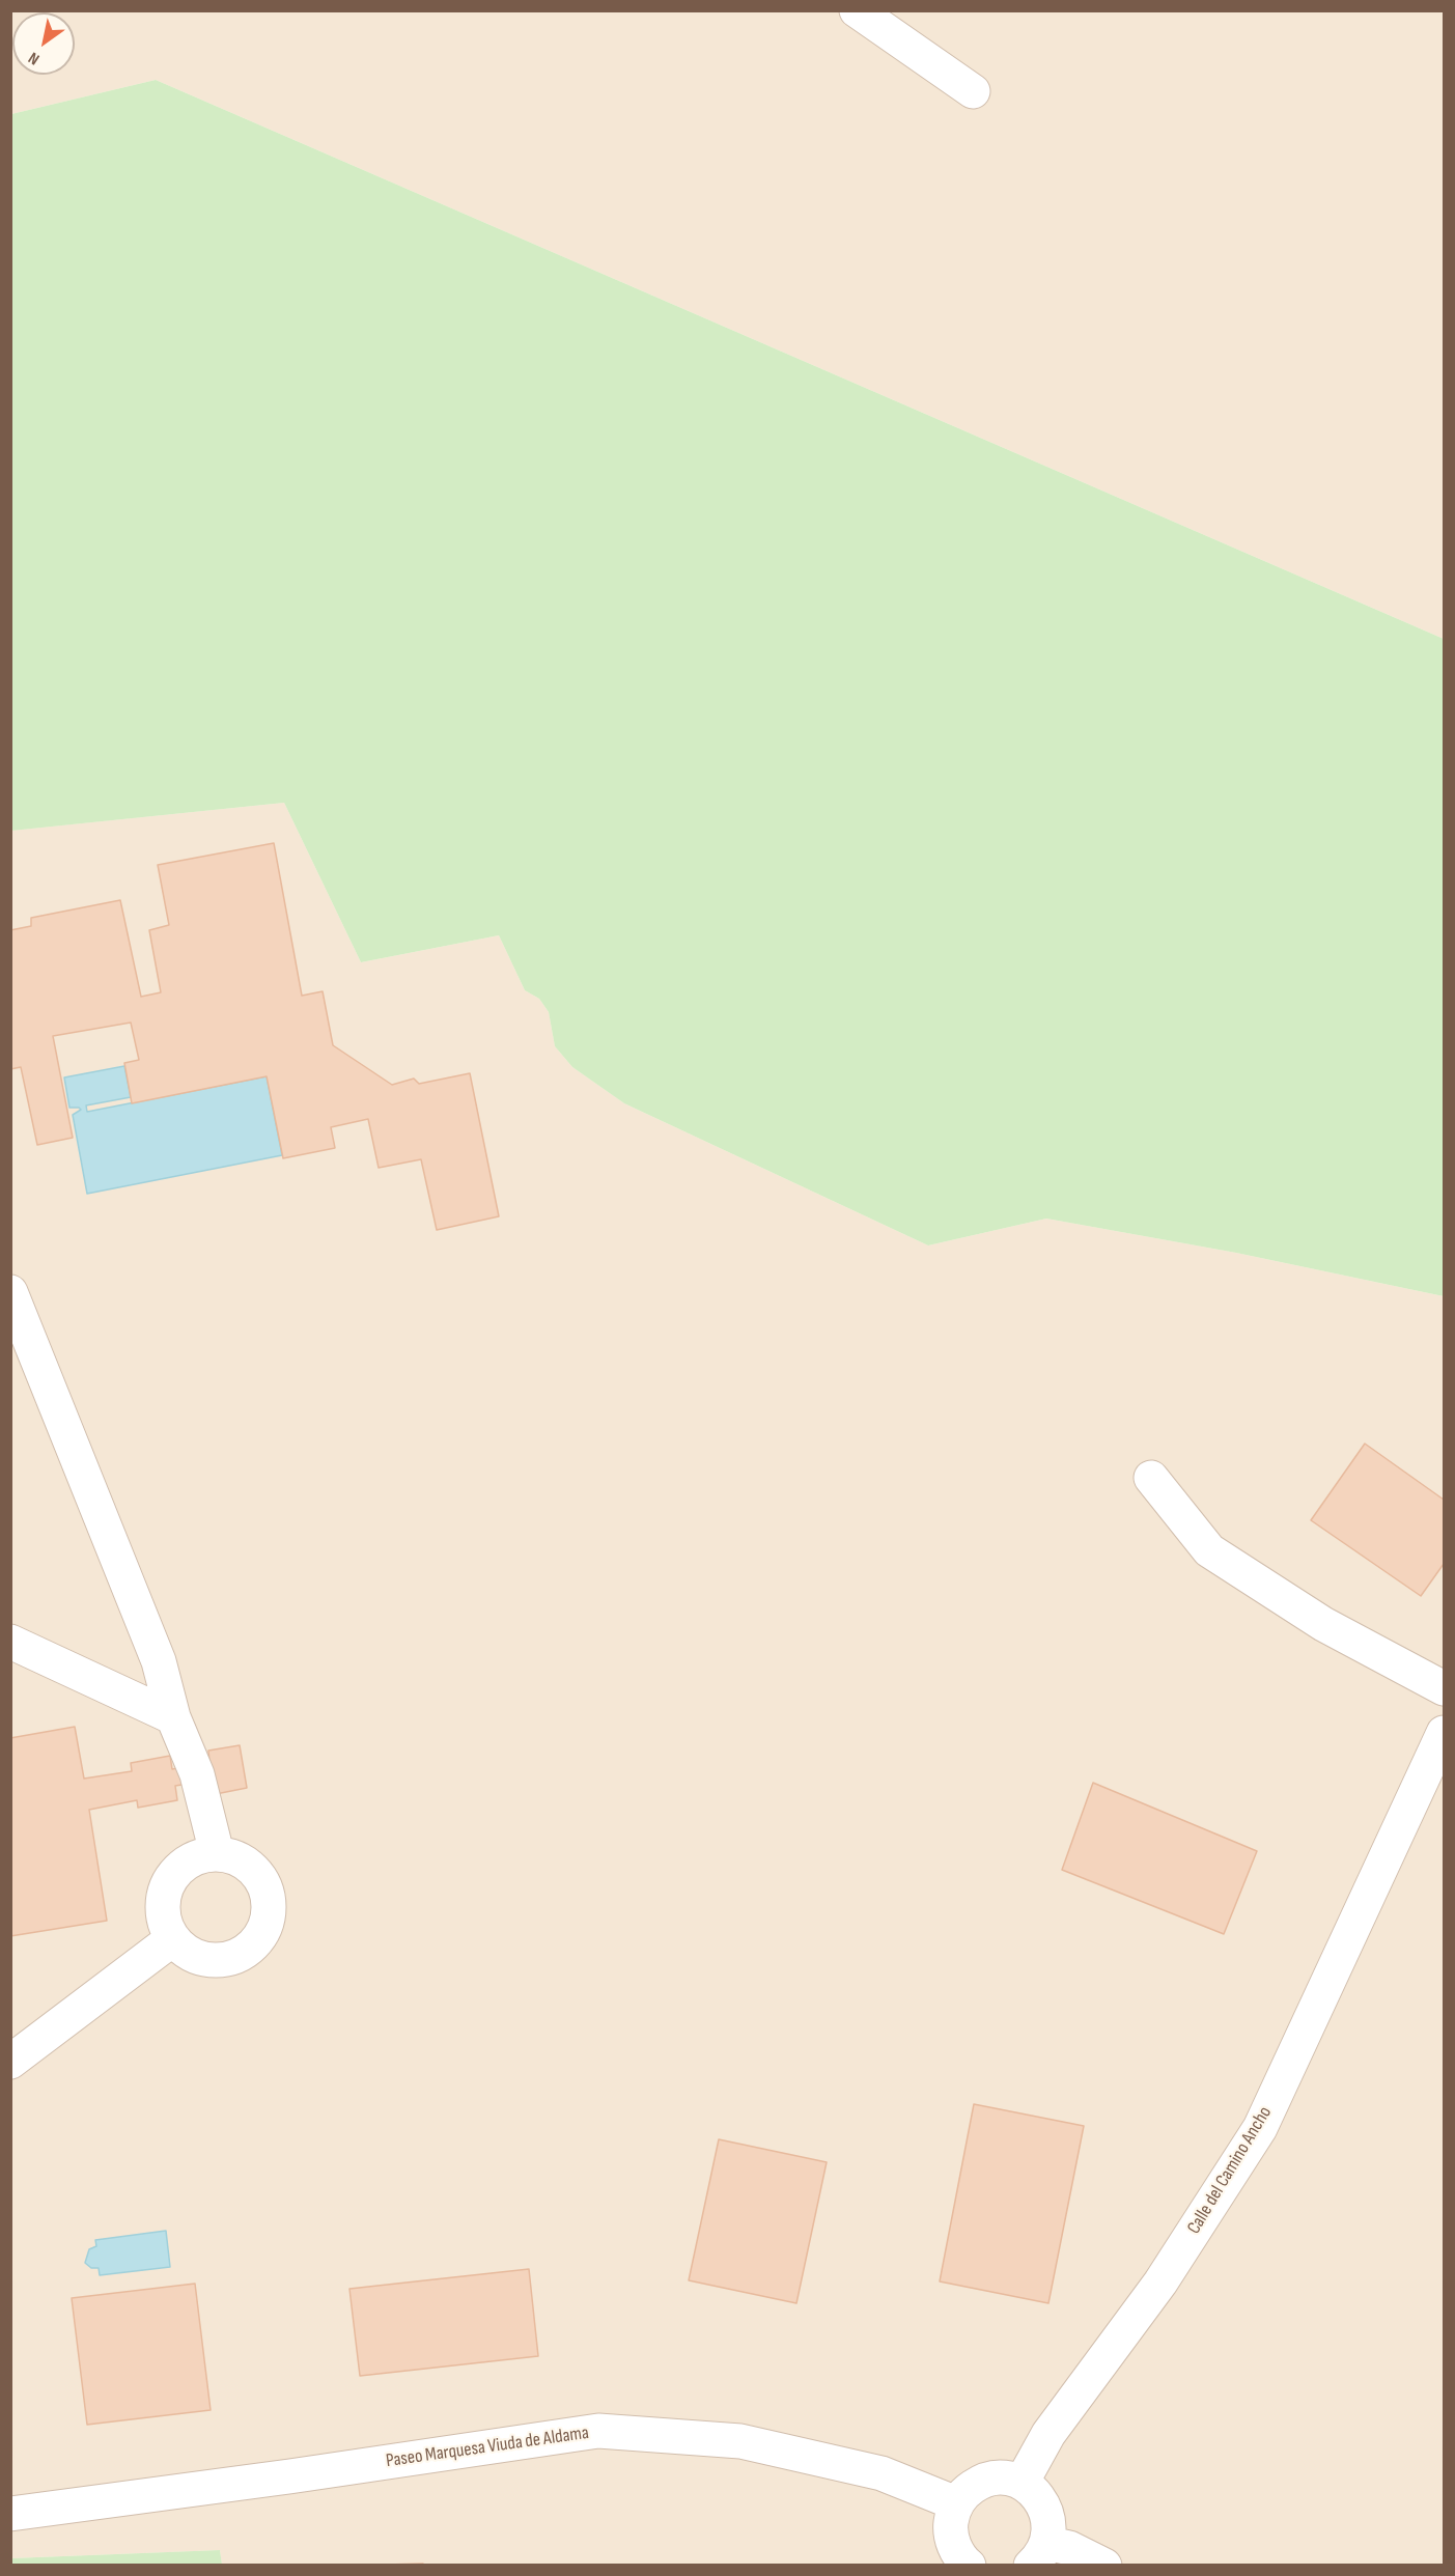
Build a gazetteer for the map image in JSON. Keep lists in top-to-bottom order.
{
  "streets": {
    "street": ["Calle del Camino Ancho", "Paseo Marquesa Viuda de Aldama"]
  },
  "north": "bottom left"
}
